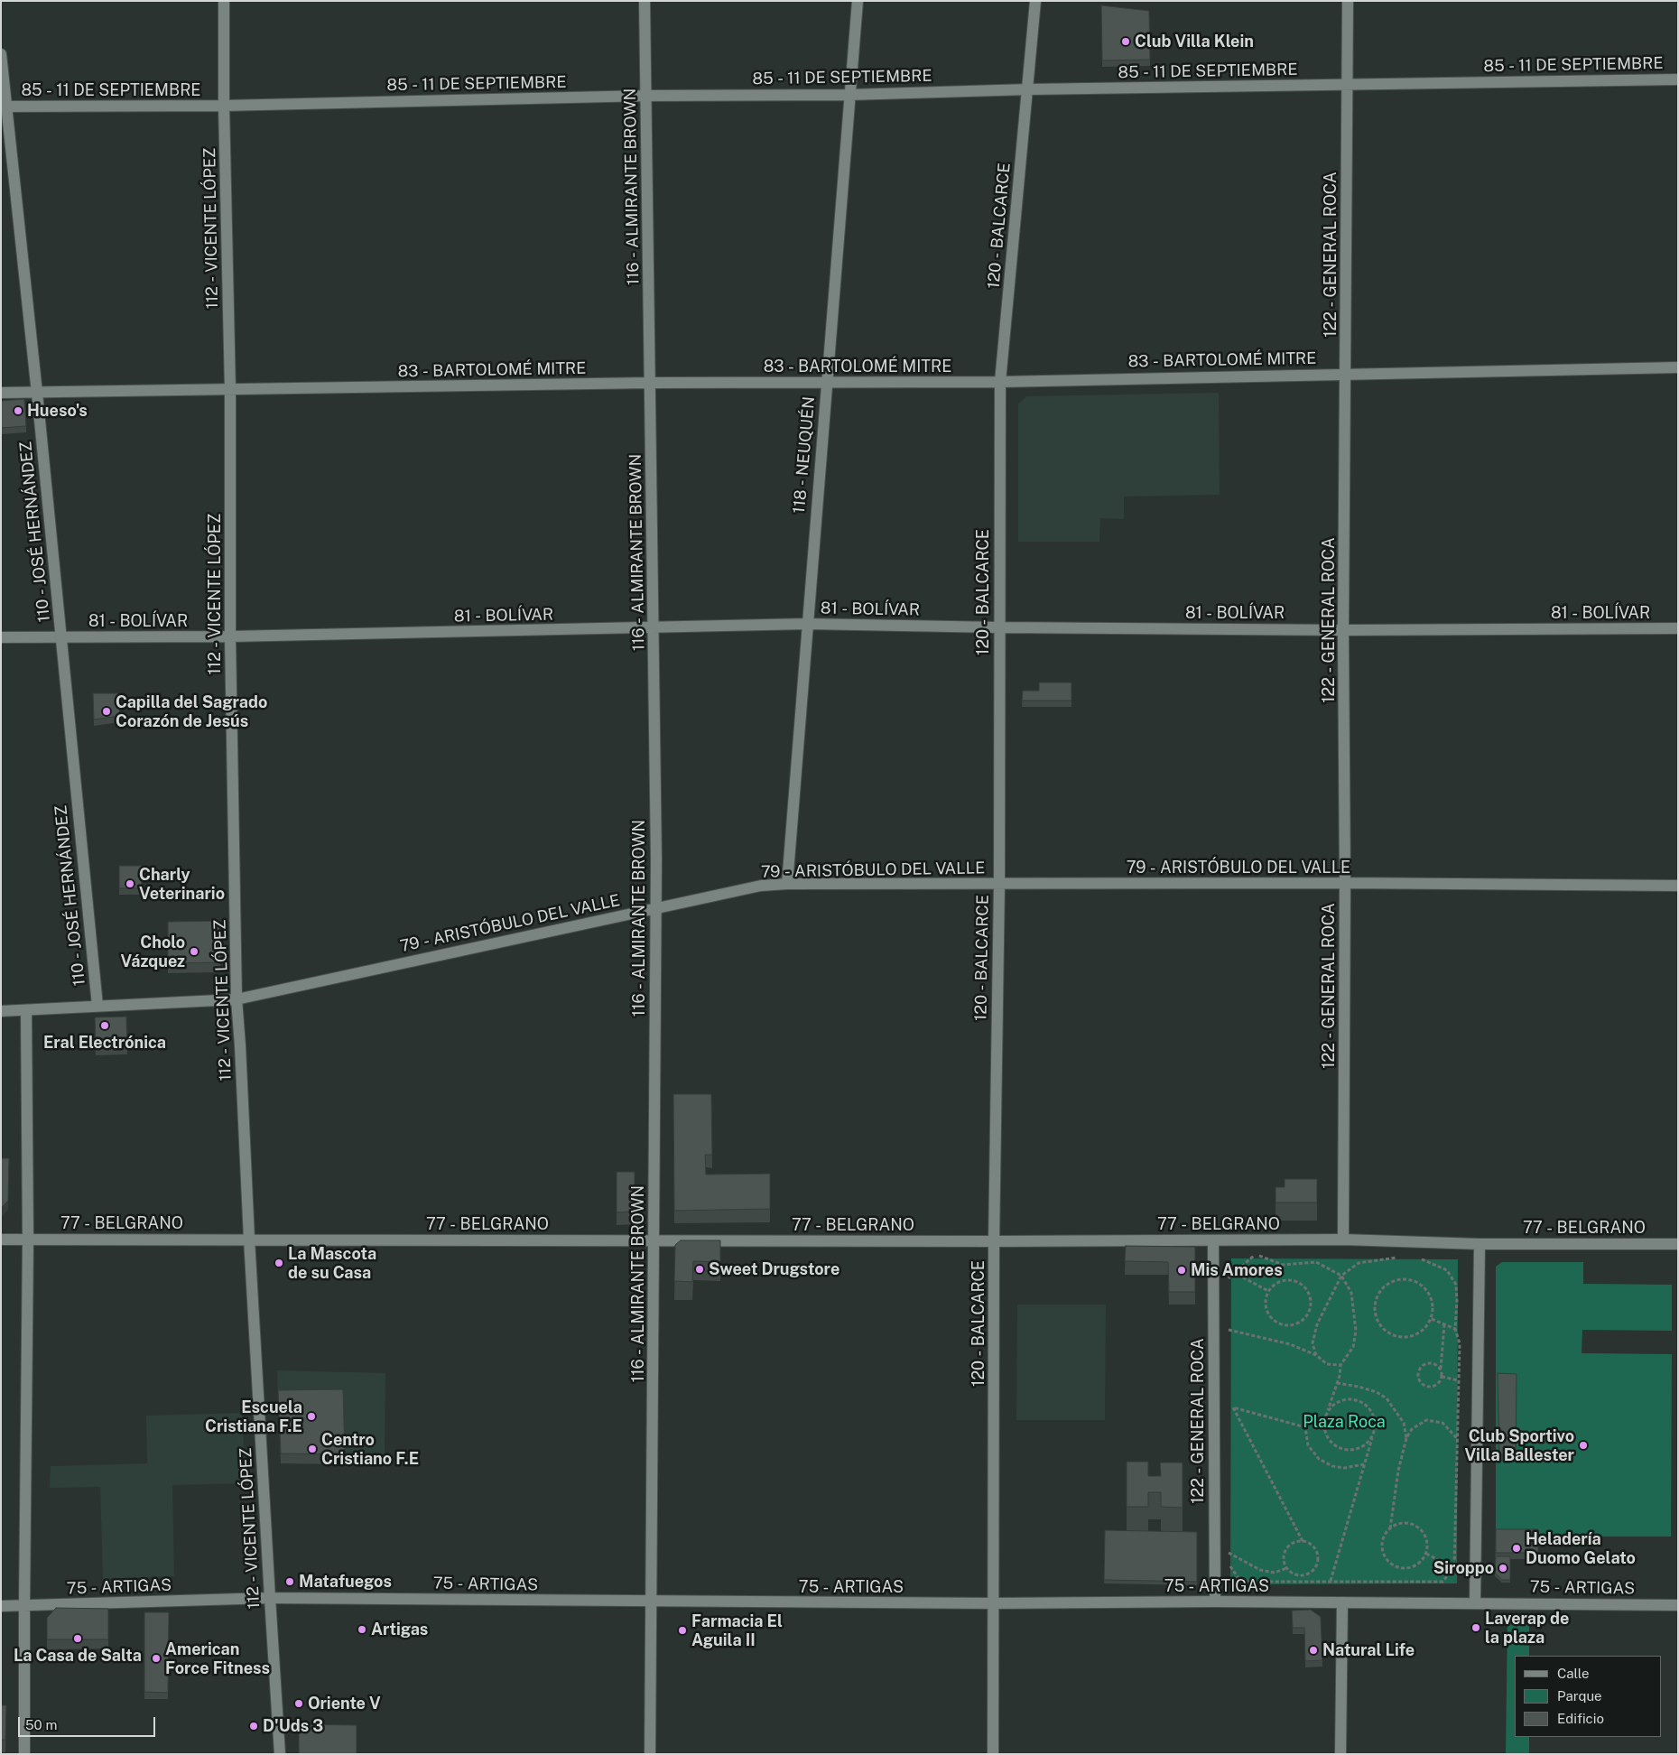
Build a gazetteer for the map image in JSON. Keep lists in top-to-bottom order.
{
  "streets": {
    "street": [
      "85 - 11 DE SEPTIEMBRE",
      "116 - ALMIRANTE BROWN",
      "120 - BALCARCE",
      "112 - VICENTE LÓPEZ",
      "122 - GENERAL ROCA",
      "83 - BARTOLOMÉ MITRE",
      "118 - NEUQUÉN",
      "110 - JOSÉ HERNÁNDEZ",
      "81 - BOLÍVAR",
      "79 - ARISTÓBULO DEL VALLE",
      "77 - BELGRANO",
      "75 - ARTIGAS"
    ]
  },
  "crossings": [
    ["85 - 11 DE SEPTIEMBRE", "116 - ALMIRANTE BROWN"],
    ["85 - 11 DE SEPTIEMBRE", "120 - BALCARCE"],
    ["85 - 11 DE SEPTIEMBRE", "112 - VICENTE LÓPEZ"],
    ["85 - 11 DE SEPTIEMBRE", "122 - GENERAL ROCA"],
    ["85 - 11 DE SEPTIEMBRE", "118 - NEUQUÉN"],
    ["85 - 11 DE SEPTIEMBRE", "110 - JOSÉ HERNÁNDEZ"],
    ["116 - ALMIRANTE BROWN", "83 - BARTOLOMÉ MITRE"],
    ["116 - ALMIRANTE BROWN", "81 - BOLÍVAR"],
    ["116 - ALMIRANTE BROWN", "79 - ARISTÓBULO DEL VALLE"],
    ["116 - ALMIRANTE BROWN", "77 - BELGRANO"],
    ["116 - ALMIRANTE BROWN", "75 - ARTIGAS"],
    ["120 - BALCARCE", "83 - BARTOLOMÉ MITRE"],
    ["120 - BALCARCE", "81 - BOLÍVAR"],
    ["120 - BALCARCE", "79 - ARISTÓBULO DEL VALLE"],
    ["120 - BALCARCE", "77 - BELGRANO"],
    ["120 - BALCARCE", "75 - ARTIGAS"],
    ["112 - VICENTE LÓPEZ", "83 - BARTOLOMÉ MITRE"],
    ["112 - VICENTE LÓPEZ", "81 - BOLÍVAR"],
    ["112 - VICENTE LÓPEZ", "79 - ARISTÓBULO DEL VALLE"],
    ["112 - VICENTE LÓPEZ", "77 - BELGRANO"],
    ["112 - VICENTE LÓPEZ", "75 - ARTIGAS"],
    ["122 - GENERAL ROCA", "83 - BARTOLOMÉ MITRE"],
    ["122 - GENERAL ROCA", "81 - BOLÍVAR"],
    ["122 - GENERAL ROCA", "79 - ARISTÓBULO DEL VALLE"],
    ["122 - GENERAL ROCA", "77 - BELGRANO"],
    ["122 - GENERAL ROCA", "75 - ARTIGAS"],
    ["83 - BARTOLOMÉ MITRE", "118 - NEUQUÉN"],
    ["83 - BARTOLOMÉ MITRE", "110 - JOSÉ HERNÁNDEZ"],
    ["118 - NEUQUÉN", "81 - BOLÍVAR"],
    ["118 - NEUQUÉN", "79 - ARISTÓBULO DEL VALLE"],
    ["110 - JOSÉ HERNÁNDEZ", "81 - BOLÍVAR"],
    ["110 - JOSÉ HERNÁNDEZ", "79 - ARISTÓBULO DEL VALLE"]
  ],
  "parks": ["Plaza Roca"],
  "places": [
    "Club Villa Klein",
    "Hueso's",
    "Capilla del Sagrado Corazón de Jesús",
    "Charly Veterinario",
    "Cholo Vázquez",
    "Eral Electrónica",
    "La Mascota de su Casa",
    "Sweet Drugstore",
    "Mis Amores",
    "Escuela Cristiana F.E",
    "Club Sportivo Villa Ballester",
    "Centro Cristiano F.E",
    "Heladería Duomo Gelato",
    "Siroppo",
    "Matafuegos",
    "Laverap de la plaza",
    "Artigas",
    "Farmacia El Aguila II",
    "La Casa de Salta",
    "Natural Life",
    "American Force Fitness",
    "Oriente V",
    "D'Uds 3"
  ],
  "legend": ["Calle", "Parque", "Edificio"],
  "scale_bar": "50 m"
}
